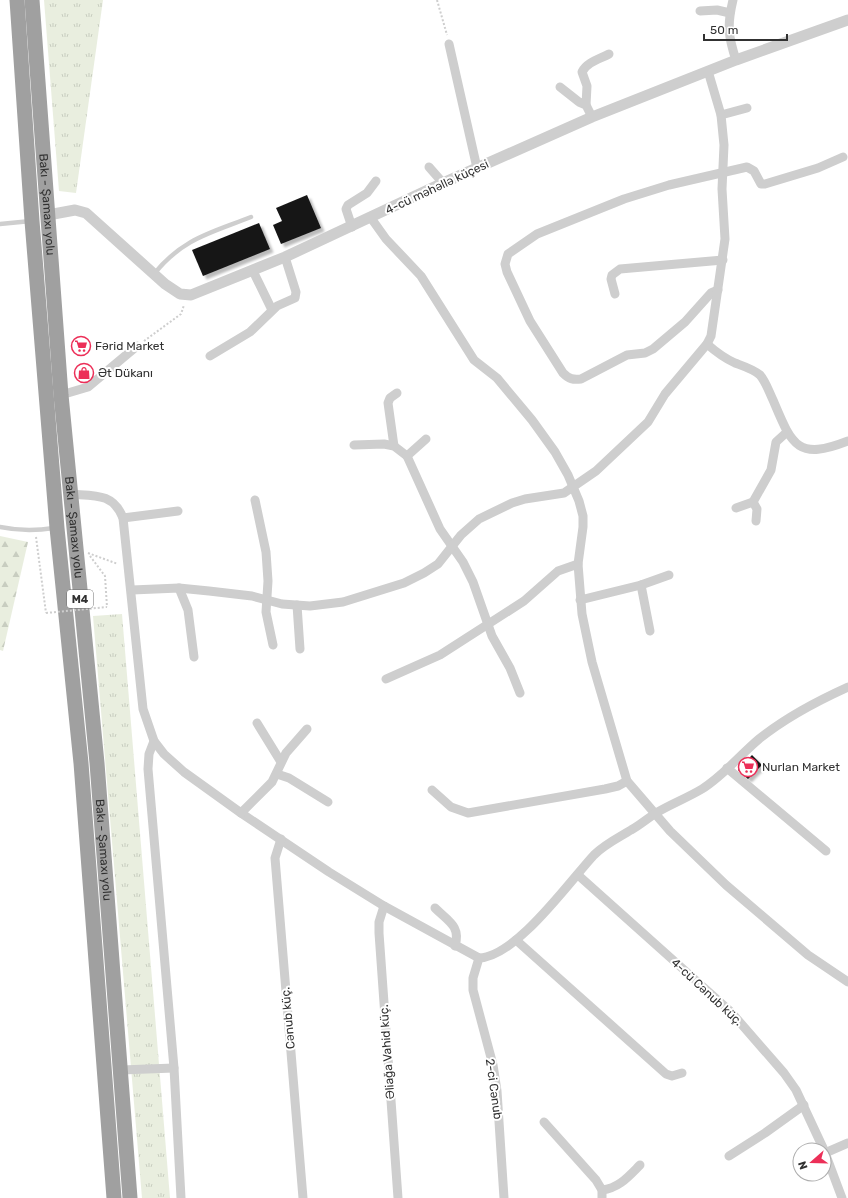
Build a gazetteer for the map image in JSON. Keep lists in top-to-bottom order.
{
  "streets": {
    "highway": ["Bakı - Şamaxı yolu", "M4"],
    "street": [
      "4-cü məhəllə küçesi",
      "4-cü Cənub küç.",
      "Cənub küç.",
      "Əliağa Vahid küç.",
      "2-ci Cənub"
    ]
  },
  "places": {
    "supermarket": ["Fərid Market", "Nurlan Market"],
    "shop": ["Ət Dükanı"]
  },
  "scale_bar": "50 m",
  "north": "left"
}
